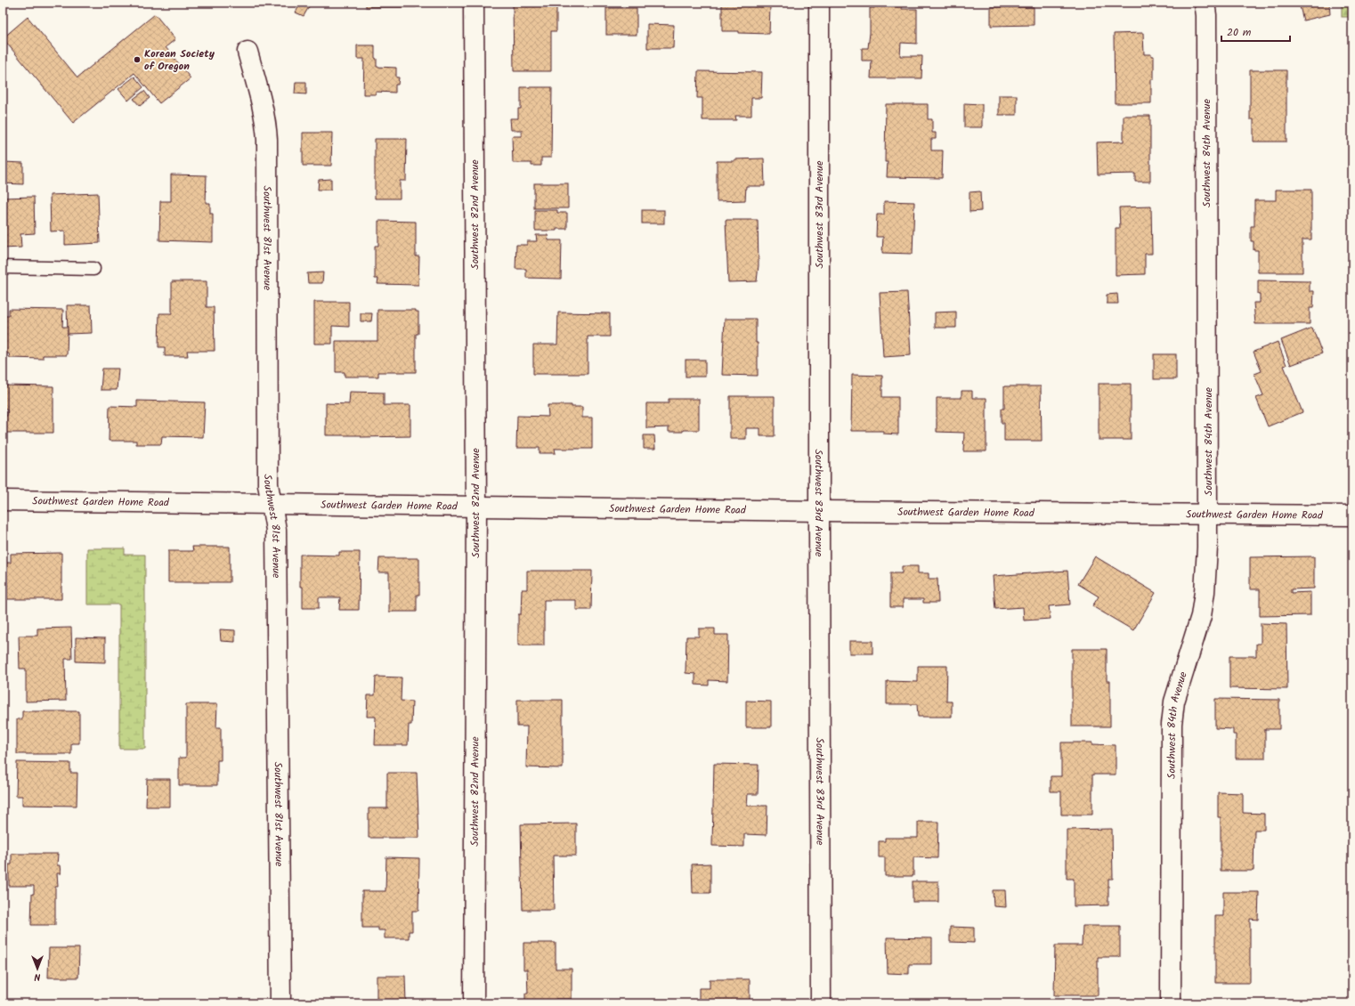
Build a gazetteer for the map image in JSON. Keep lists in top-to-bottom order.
{
  "streets": {
    "street": [
      "Southwest 84th Avenue",
      "Southwest 82nd Avenue",
      "Southwest 83rd Avenue",
      "Southwest 81st Avenue",
      "Southwest Garden Home Road"
    ]
  },
  "crossings": [
    ["Southwest 84th Avenue", "Southwest Garden Home Road"],
    ["Southwest 82nd Avenue", "Southwest Garden Home Road"],
    ["Southwest 83rd Avenue", "Southwest Garden Home Road"],
    ["Southwest 81st Avenue", "Southwest Garden Home Road"]
  ],
  "places": ["Korean Society of Oregon"],
  "scale_bar": "20 m",
  "north": "bottom"
}
